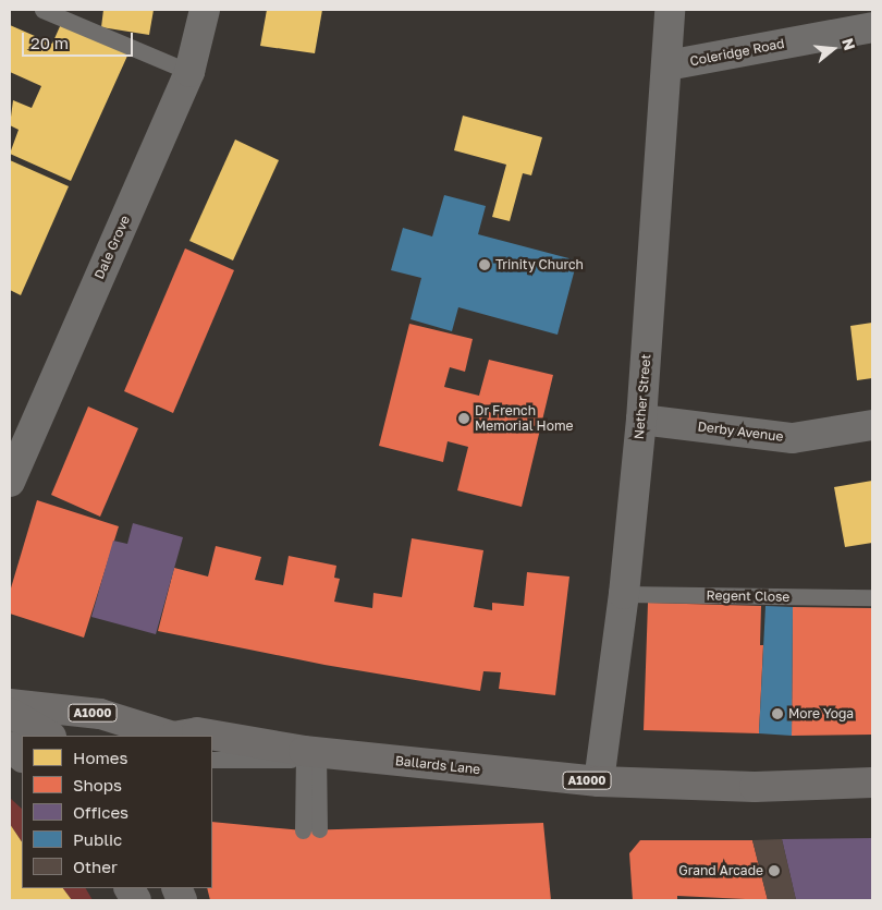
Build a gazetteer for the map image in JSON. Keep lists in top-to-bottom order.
{
  "streets": {
    "main road": ["A1000", "Ballards Lane"],
    "street": [
      "Coleridge Road",
      "Dale Grove",
      "Nether Street",
      "Derby Avenue"
    ],
    "lane": ["Regent Close"]
  },
  "crossings": [
    ["Coleridge Road", "Nether Street"],
    ["Nether Street", "Derby Avenue"],
    ["Nether Street", "Regent Close"],
    ["Nether Street", "Ballards Lane"]
  ],
  "places": [
    "Trinity Church",
    "Dr French Memorial Home",
    "More Yoga",
    "Grand Arcade"
  ],
  "legend": [
    "Homes",
    "Shops",
    "Offices",
    "Public",
    "Other"
  ],
  "scale_bar": "20 m",
  "north": "right"
}
